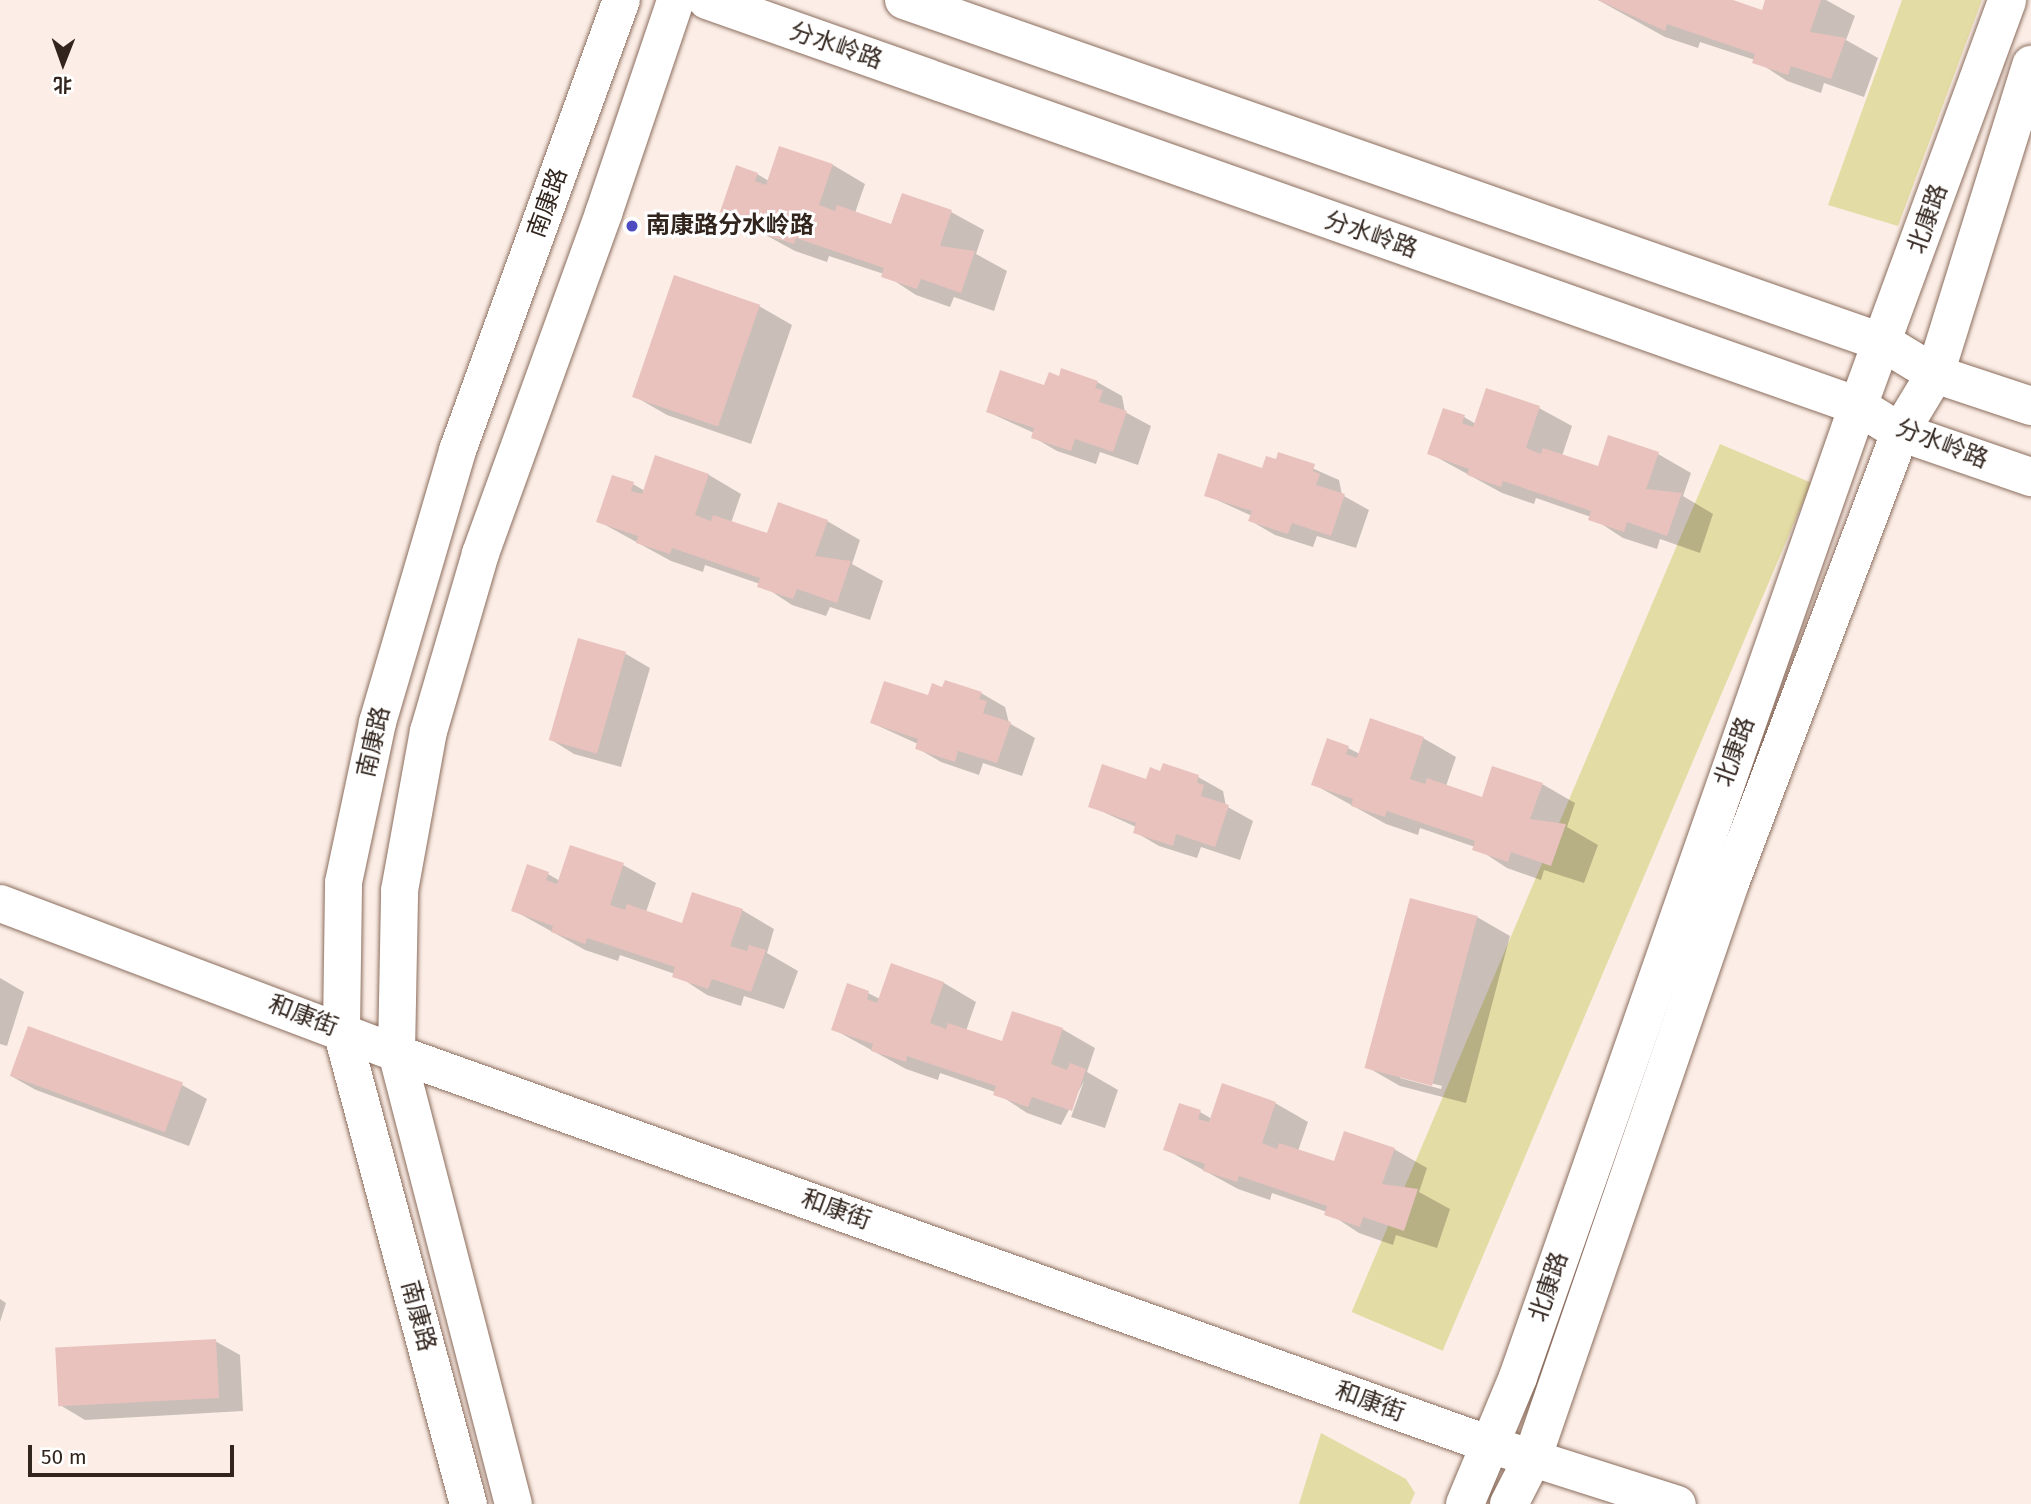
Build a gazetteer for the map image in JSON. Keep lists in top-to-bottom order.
{
  "streets": {
    "main road": ["分水岭路", "北康路"],
    "street": ["南康路", "和康街"]
  },
  "crossings": [
    ["分水岭路", "北康路"],
    ["南康路", "和康街"],
    ["北康路", "和康街"]
  ],
  "places": ["南康路分水岭路"],
  "scale_bar": "50 m",
  "north": "bottom"
}
